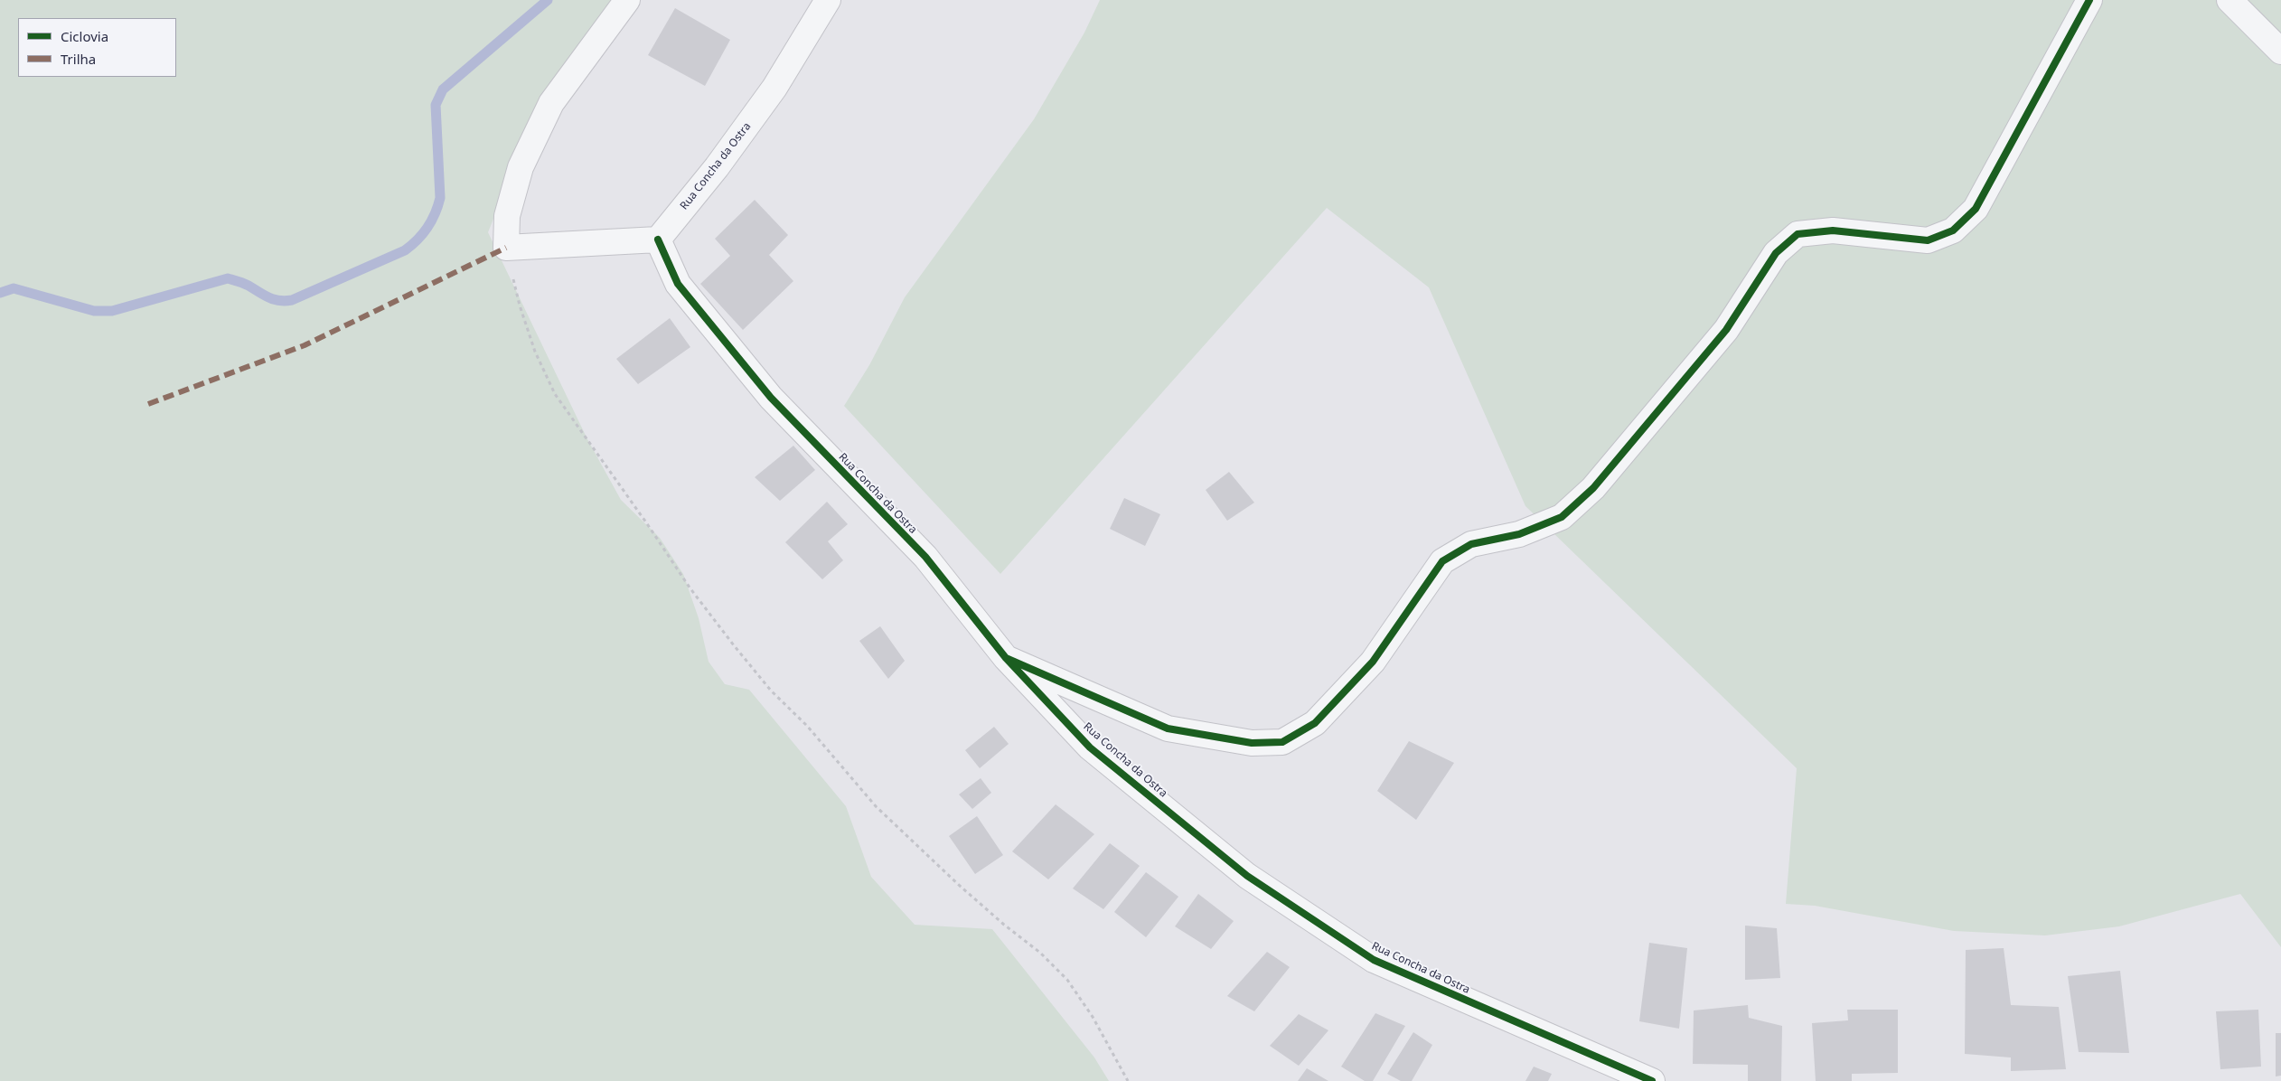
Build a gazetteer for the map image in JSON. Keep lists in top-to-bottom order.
{
  "streets": {
    "street": ["Rua Concha da Ostra"]
  },
  "legend": ["Ciclovia", "Trilha"]
}
